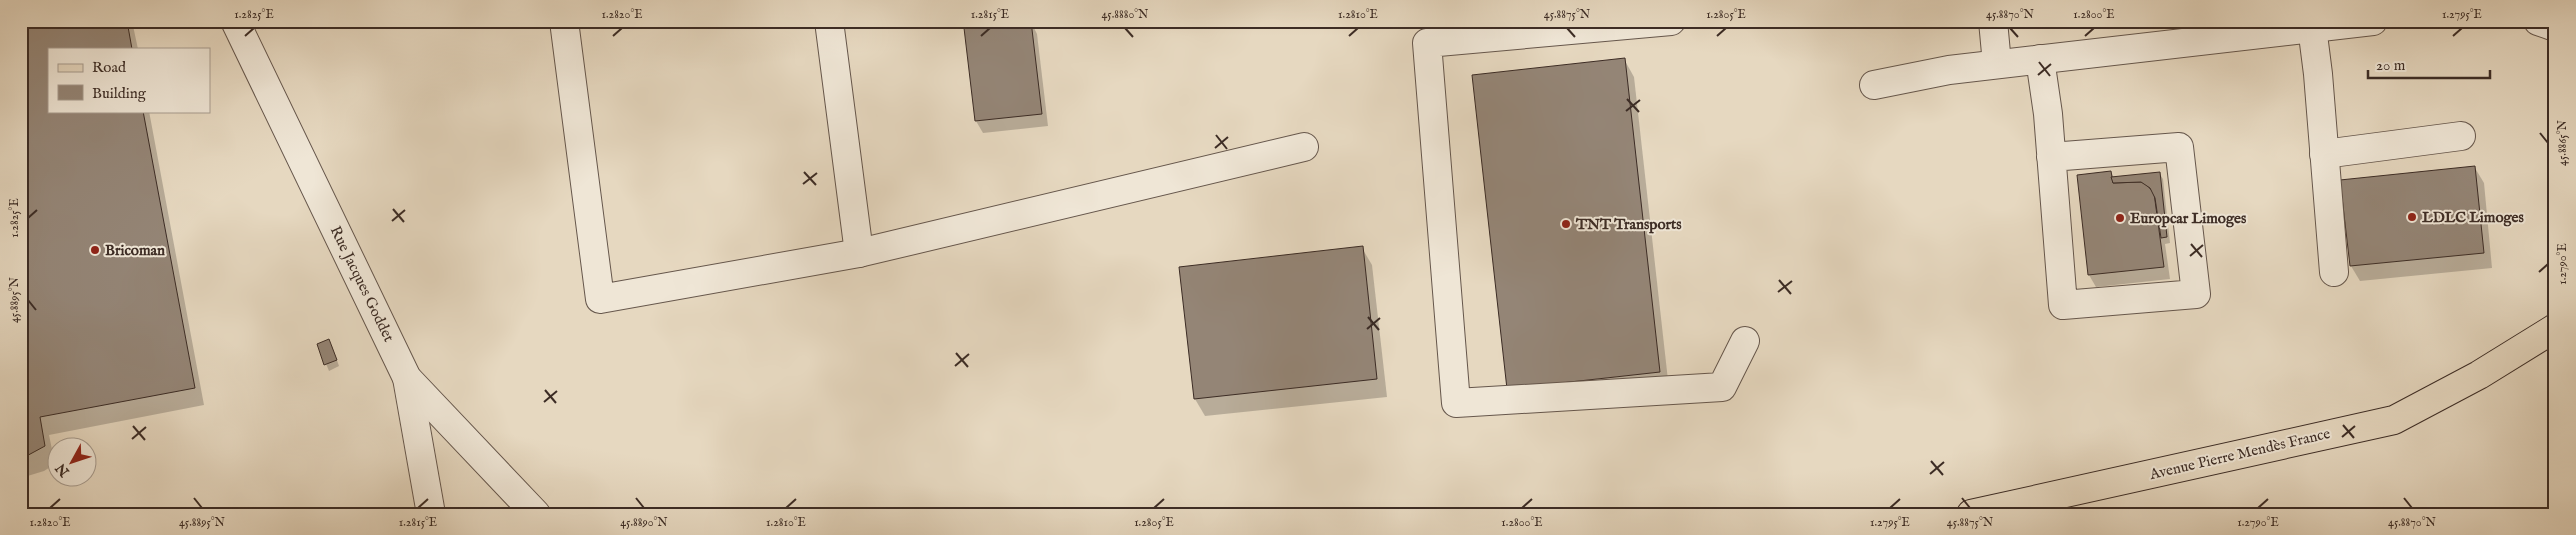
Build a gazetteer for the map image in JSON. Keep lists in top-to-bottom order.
{
  "streets": {
    "main road": ["Avenue Pierre Mendès France"],
    "street": ["Rue Jacques Goddet"]
  },
  "places": [
    "LDLC Limoges",
    "Europcar Limoges",
    "TNT Transports",
    "Bricoman"
  ],
  "legend": ["Road", "Building"],
  "scale_bar": "20 m",
  "north": "bottom left",
  "coordinates": [
    "1.2825°E",
    "1.2820°E",
    "1.2815°E",
    "45.8880°N",
    "1.2810°E",
    "45.8875°N",
    "1.2805°E",
    "45.8870°N",
    "1.2800°E",
    "1.2795°E",
    "45.8865°N",
    "1.2790°E",
    "45.8895°N",
    "45.8890°N"
  ]
}
